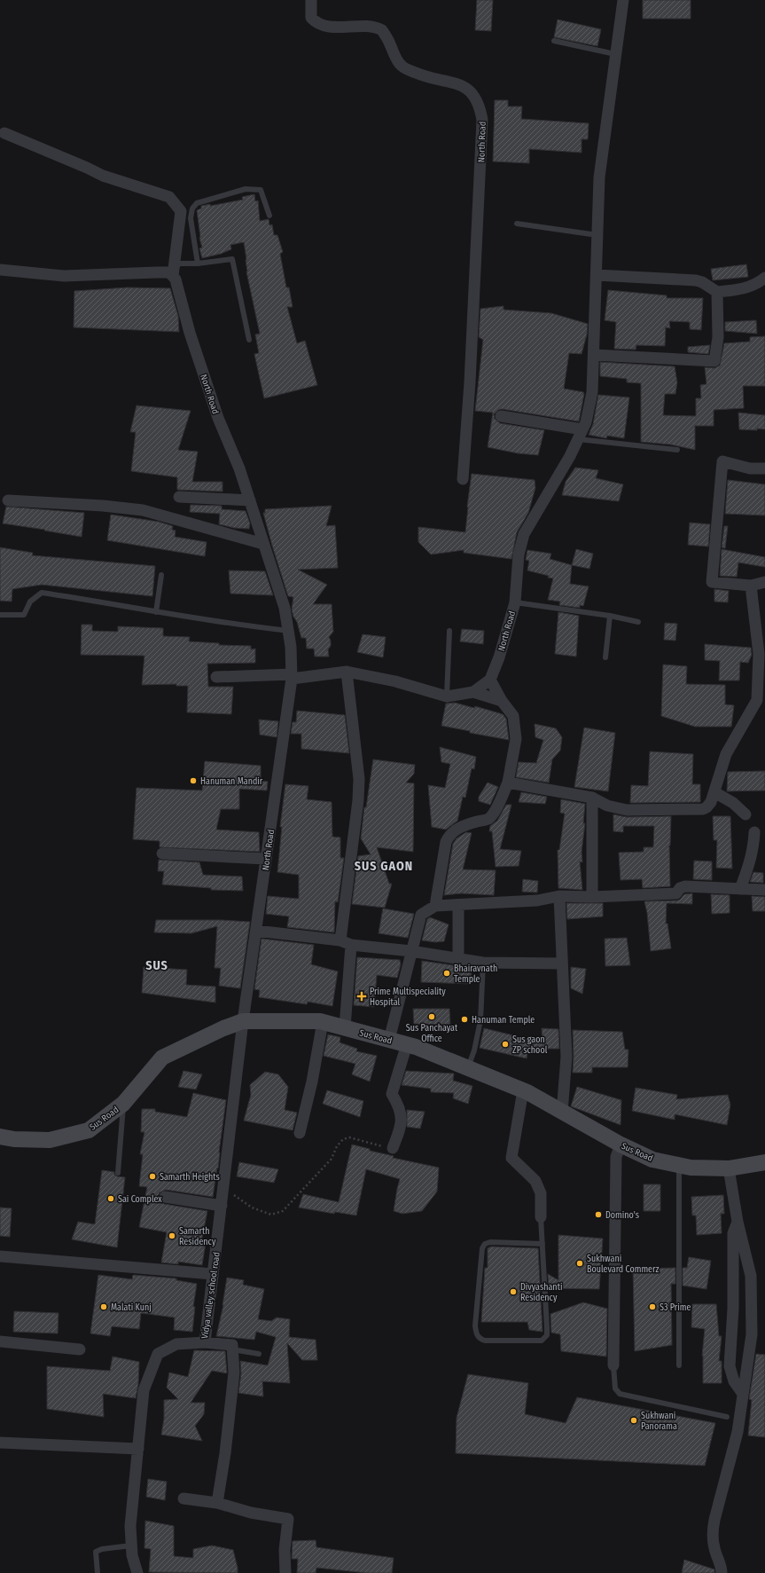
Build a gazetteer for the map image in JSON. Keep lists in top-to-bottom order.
{
  "streets": {
    "main road": ["Sus Road"],
    "street": ["North Road", "Vidya valley school road"]
  },
  "crossings": [
    ["North Road", "Sus Road"],
    ["North Road", "Vidya valley school road"],
    ["Sus Road", "Vidya valley school road"]
  ],
  "districts": ["SUS GAON", "SUS"],
  "places": {
    "other": [
      "Hanuman Mandir",
      "Bhairavnath Temple",
      "Sus Panchayat Office",
      "Hanuman Temple",
      "Sus gaon ZP school",
      "Samarth Heights",
      "Sai Complex",
      "Domino's",
      "Samarth Residency",
      "Sukhwani Boulevard Commerz",
      "Divyashanti Residency",
      "Malati Kunj",
      "S3 Prime",
      "Sukhwani Panorama"
    ],
    "health": ["Prime Multispeciality Hospital"]
  }
}
